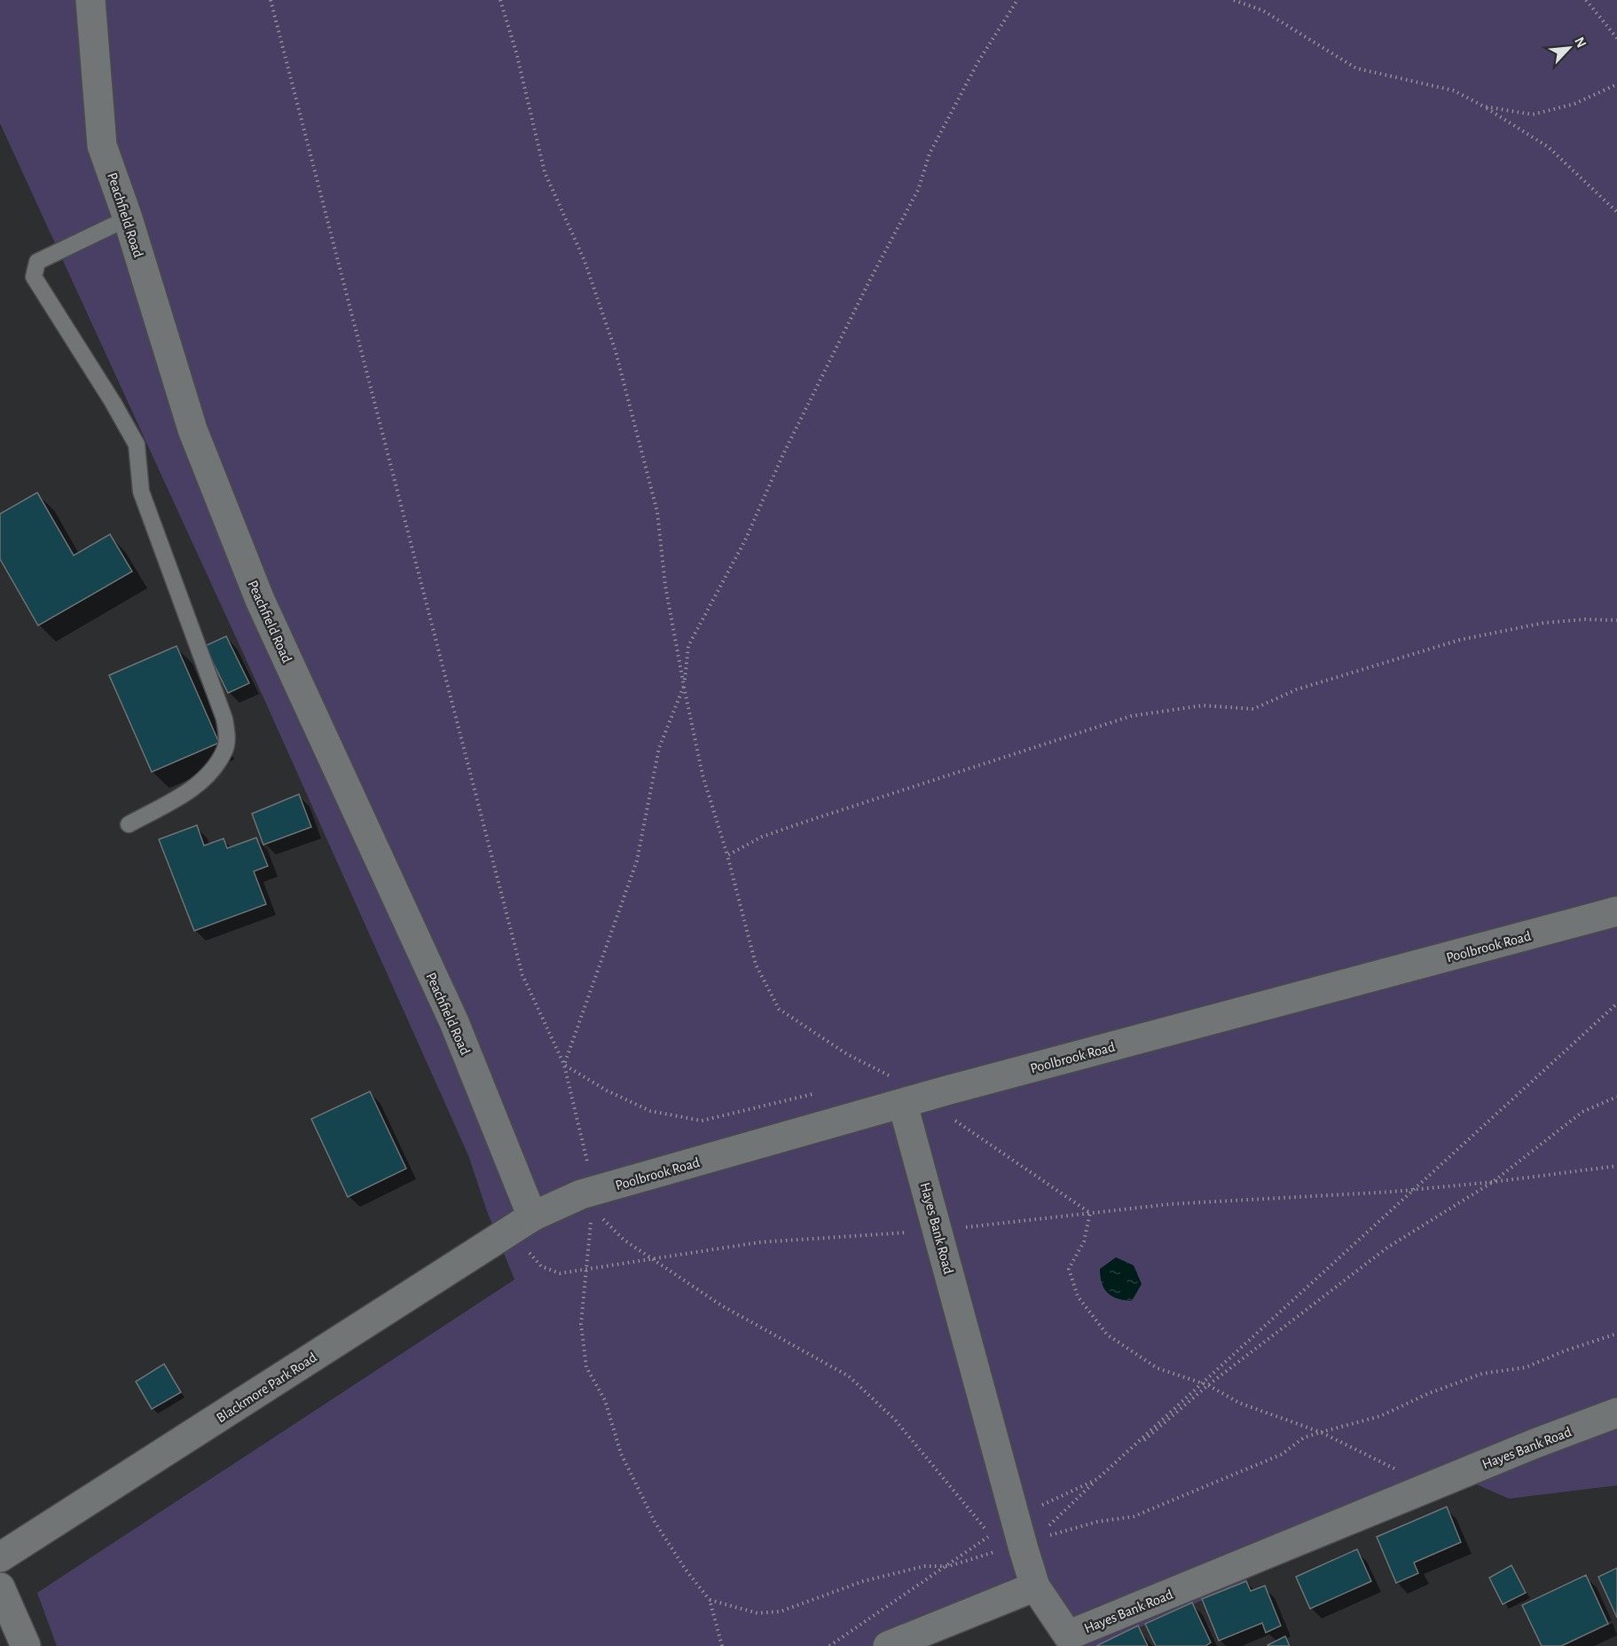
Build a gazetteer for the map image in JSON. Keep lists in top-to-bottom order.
{
  "streets": {
    "street": [
      "Peachfield Road",
      "Poolbrook Road",
      "Hayes Bank Road",
      "Blackmore Park Road"
    ]
  },
  "crossings": [
    ["Peachfield Road", "Poolbrook Road"],
    ["Peachfield Road", "Blackmore Park Road"],
    ["Poolbrook Road", "Hayes Bank Road"],
    ["Poolbrook Road", "Blackmore Park Road"]
  ],
  "north": "top right"
}
